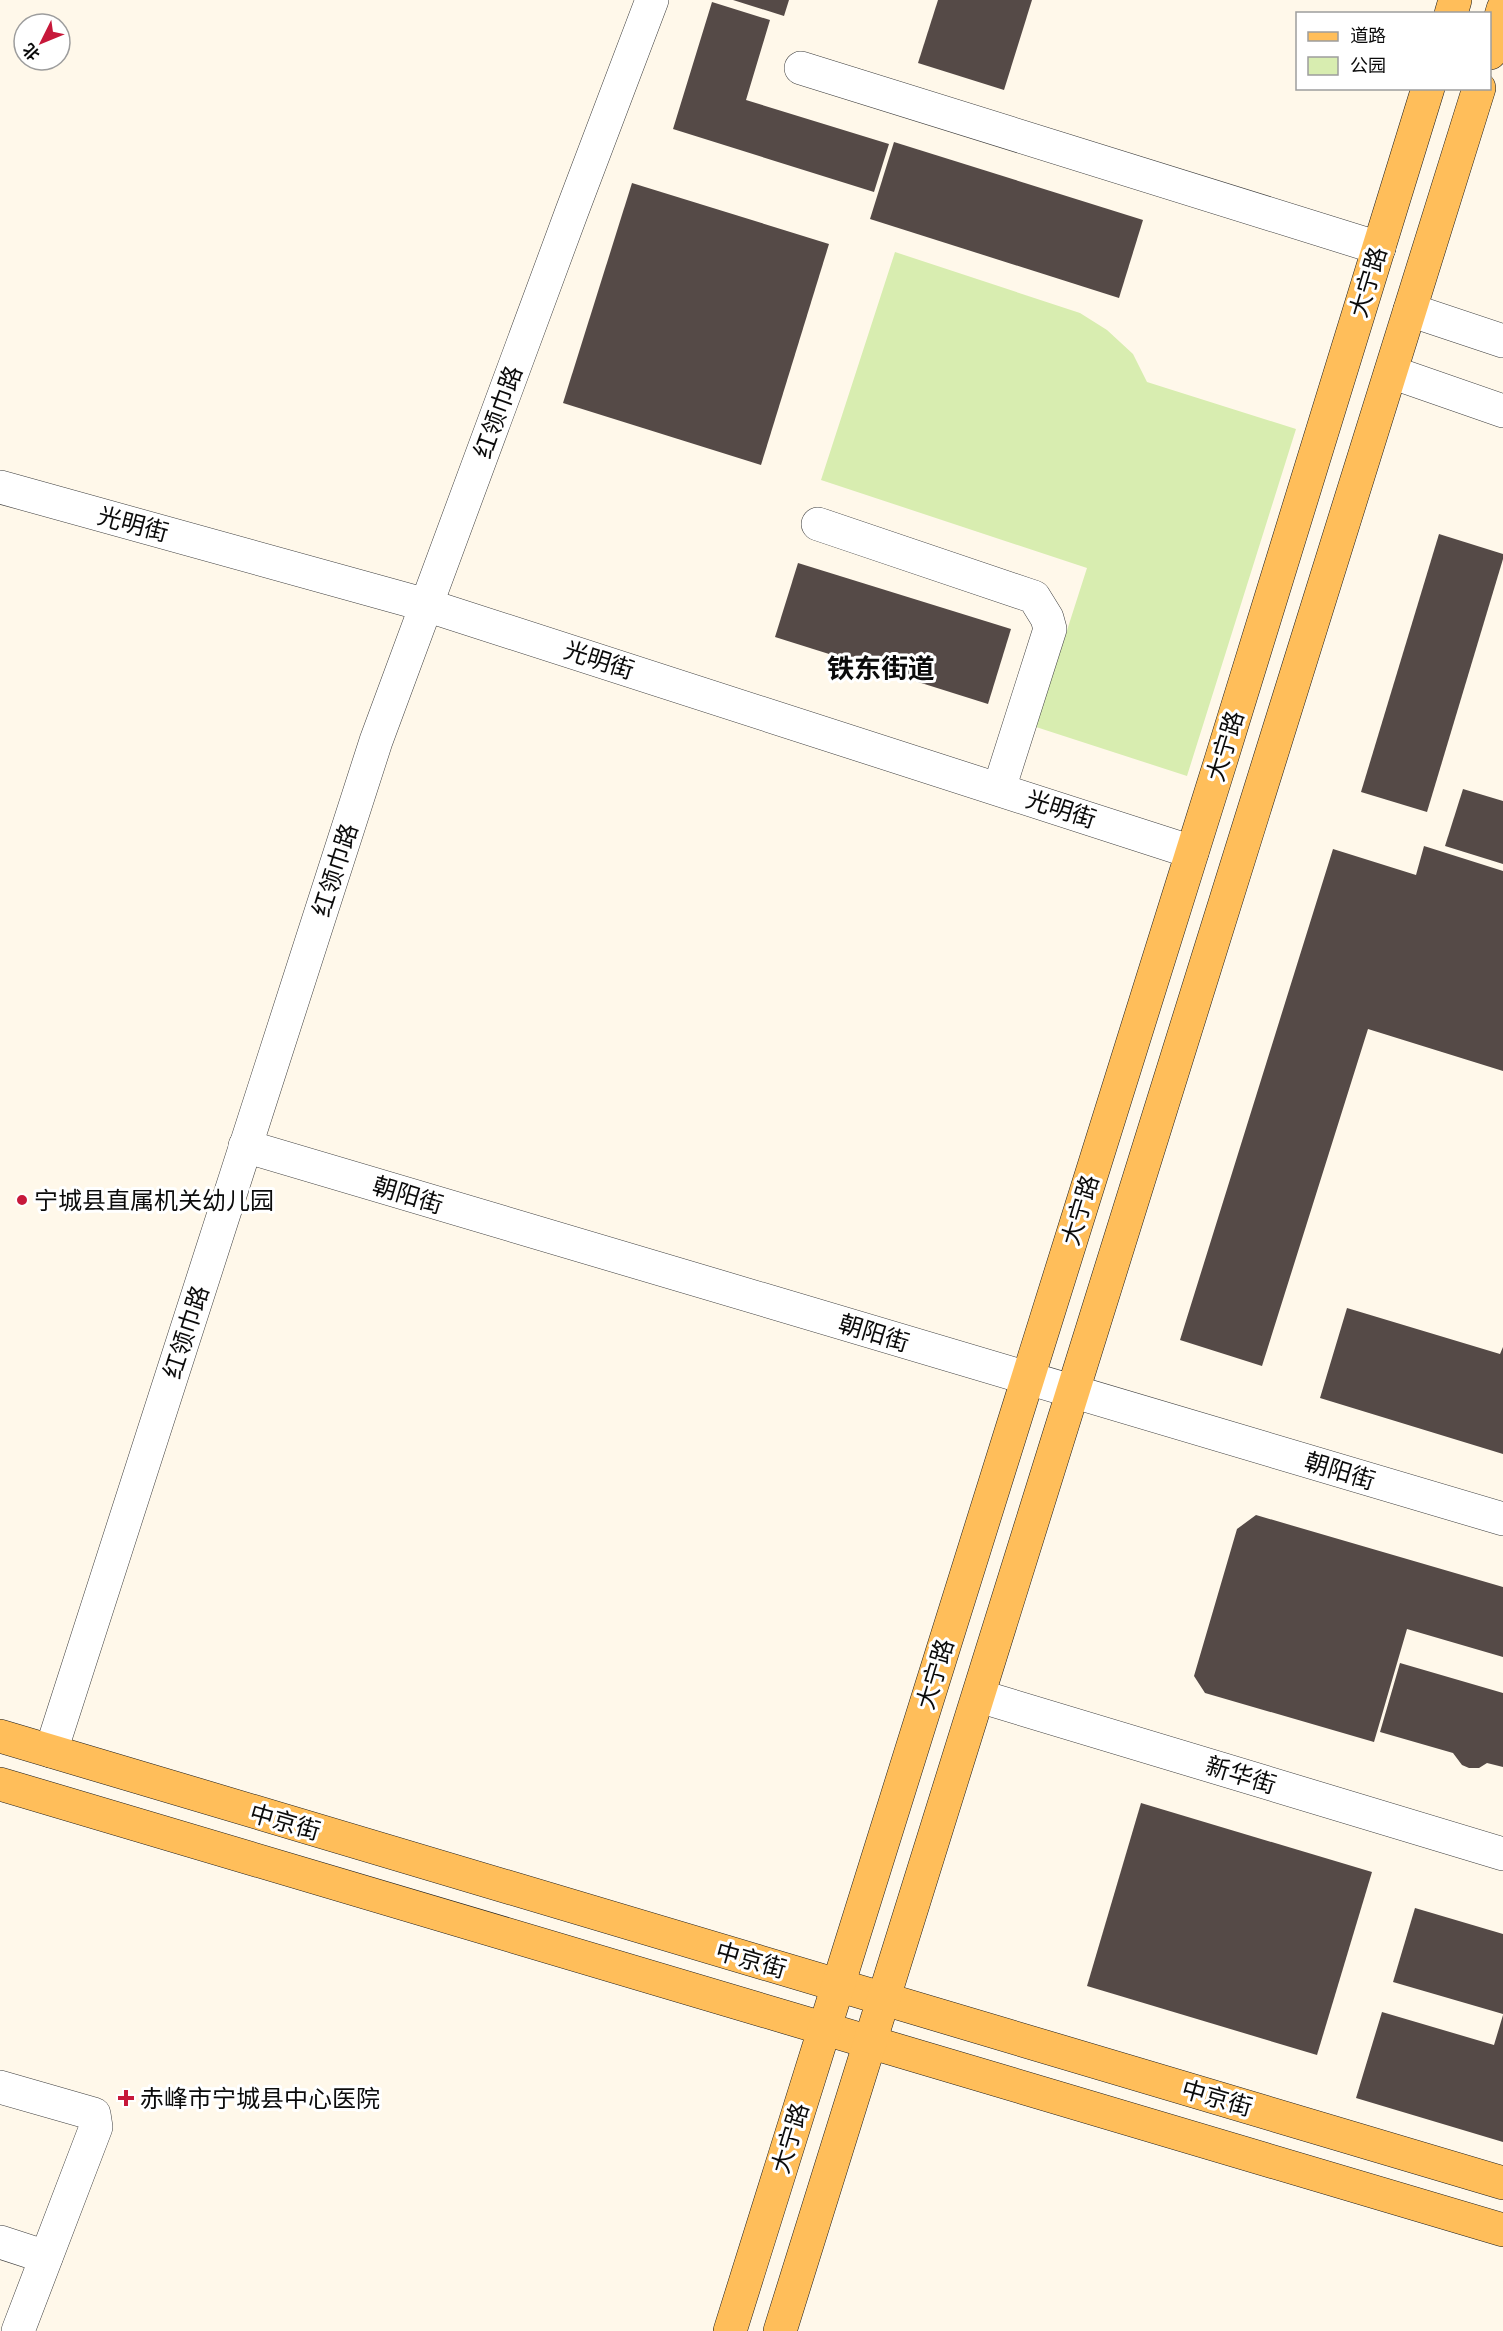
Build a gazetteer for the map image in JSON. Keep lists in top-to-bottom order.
{
  "streets": {
    "main road": ["大宁路", "中京街"],
    "street": [
      "红领巾路",
      "光明街",
      "朝阳街",
      "新华街"
    ]
  },
  "crossings": [
    ["大宁路", "光明街"],
    ["大宁路", "朝阳街"],
    ["大宁路", "新华街"],
    ["大宁路", "中京街"],
    ["红领巾路", "光明街"],
    ["红领巾路", "朝阳街"],
    ["红领巾路", "中京街"]
  ],
  "districts": ["铁东街道"],
  "places": {
    "other": ["宁城县直属机关幼儿园"],
    "health": ["赤峰市宁城县中心医院"]
  },
  "legend": ["道路", "公园"],
  "north": "bottom left"
}
